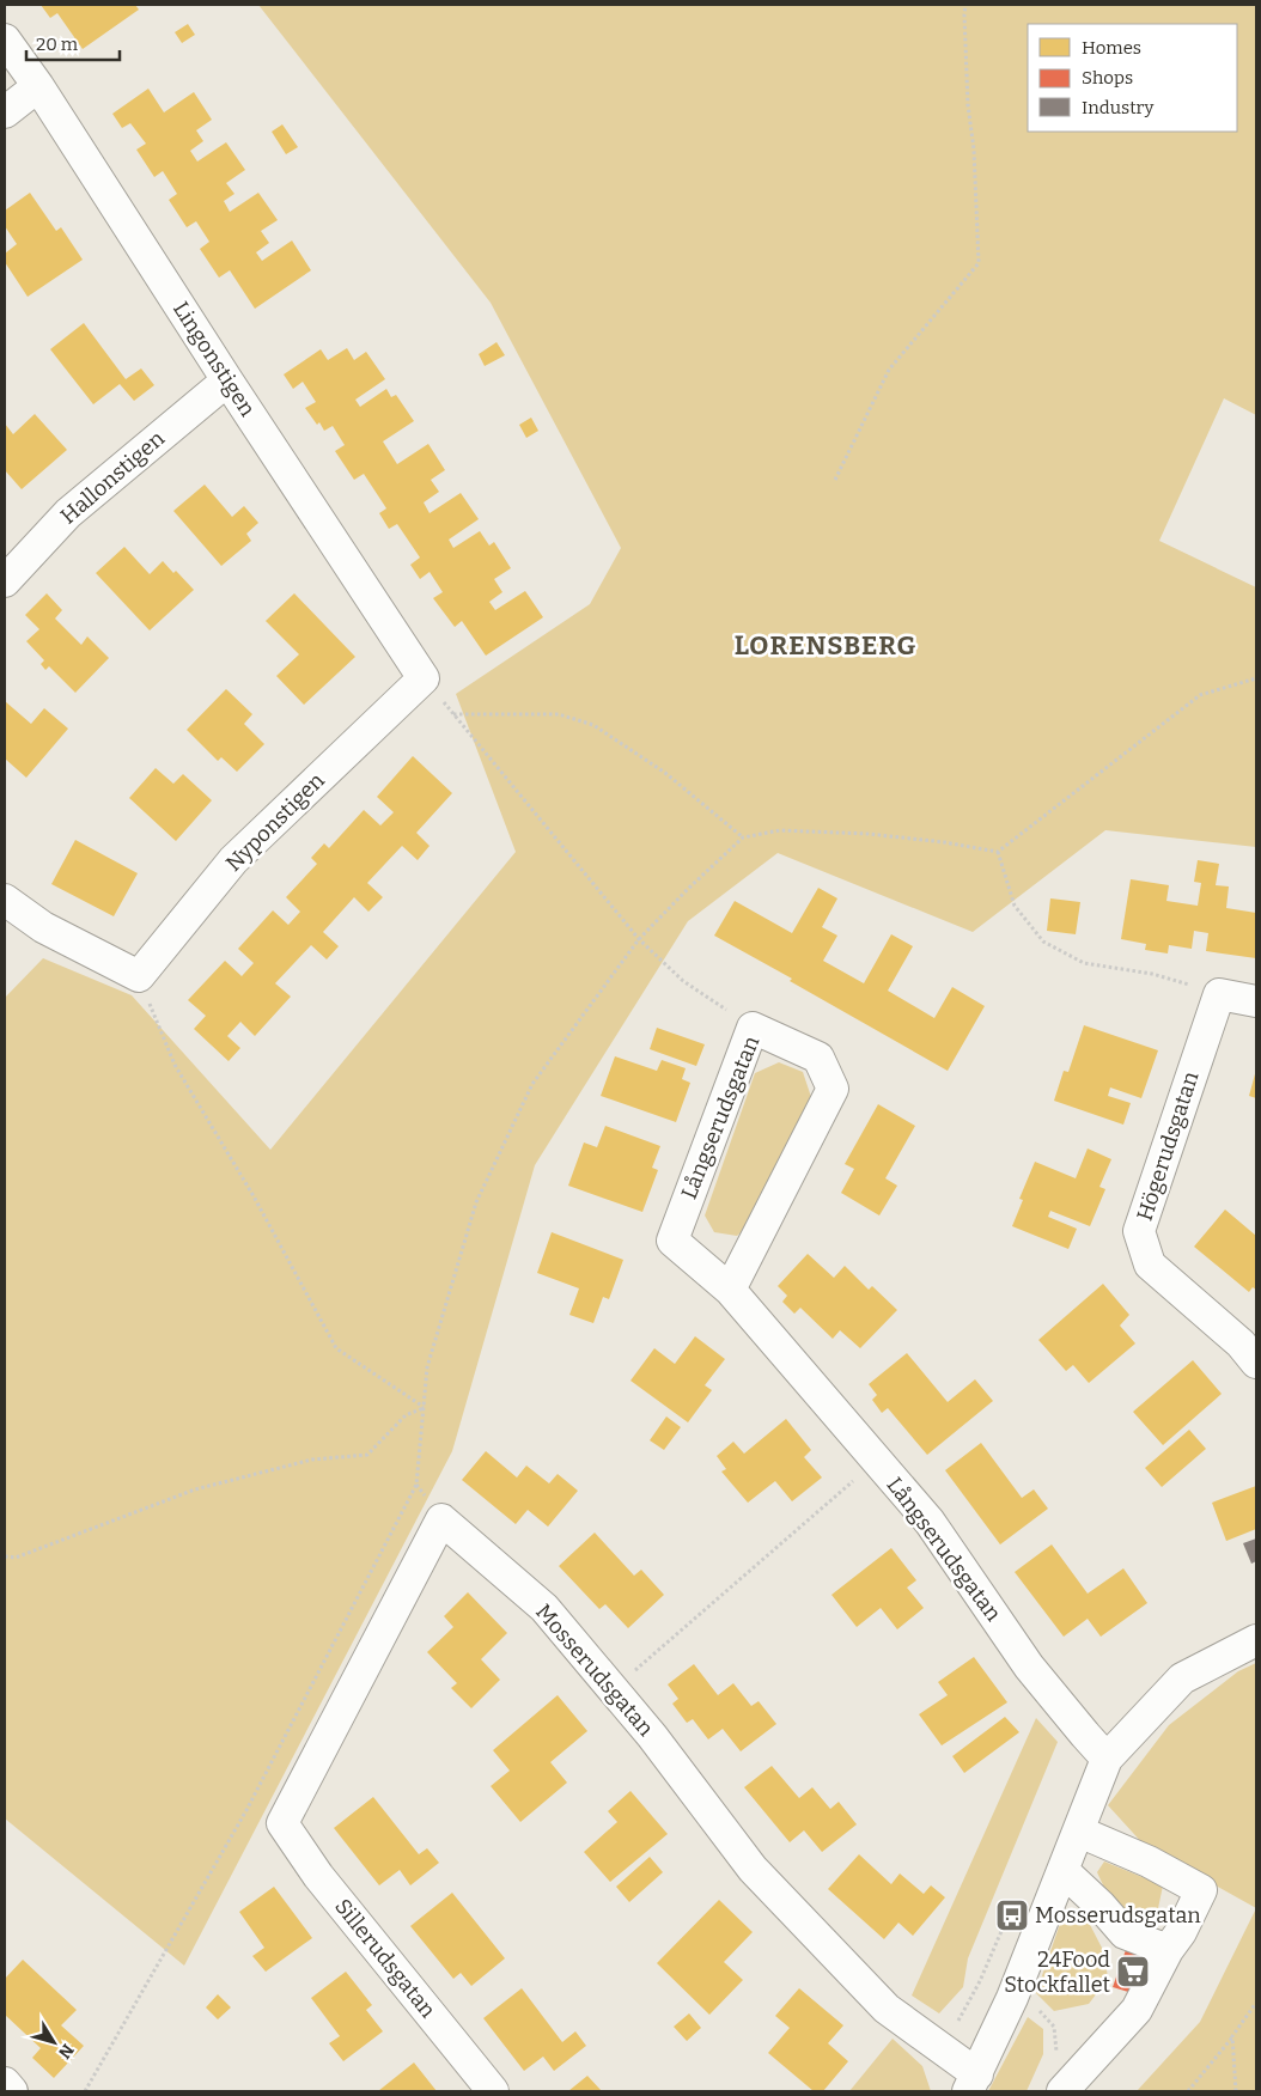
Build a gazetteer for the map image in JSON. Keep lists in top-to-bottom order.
{
  "streets": {
    "street": [
      "Lingonstigen",
      "Hallonstigen",
      "Nyponstigen",
      "Långserudsgatan",
      "Högerudsgatan",
      "Mosserudsgatan",
      "Sillerudsgatan"
    ]
  },
  "crossings": [
    ["Lingonstigen", "Hallonstigen"],
    ["Lingonstigen", "Nyponstigen"],
    ["Mosserudsgatan", "Sillerudsgatan"]
  ],
  "districts": ["LORENSBERG"],
  "places": {
    "bus stop": ["Mosserudsgatan"],
    "supermarket": ["24Food Stockfallet"]
  },
  "legend": ["Homes", "Shops", "Industry"],
  "scale_bar": "20 m",
  "north": "bottom right"
}
